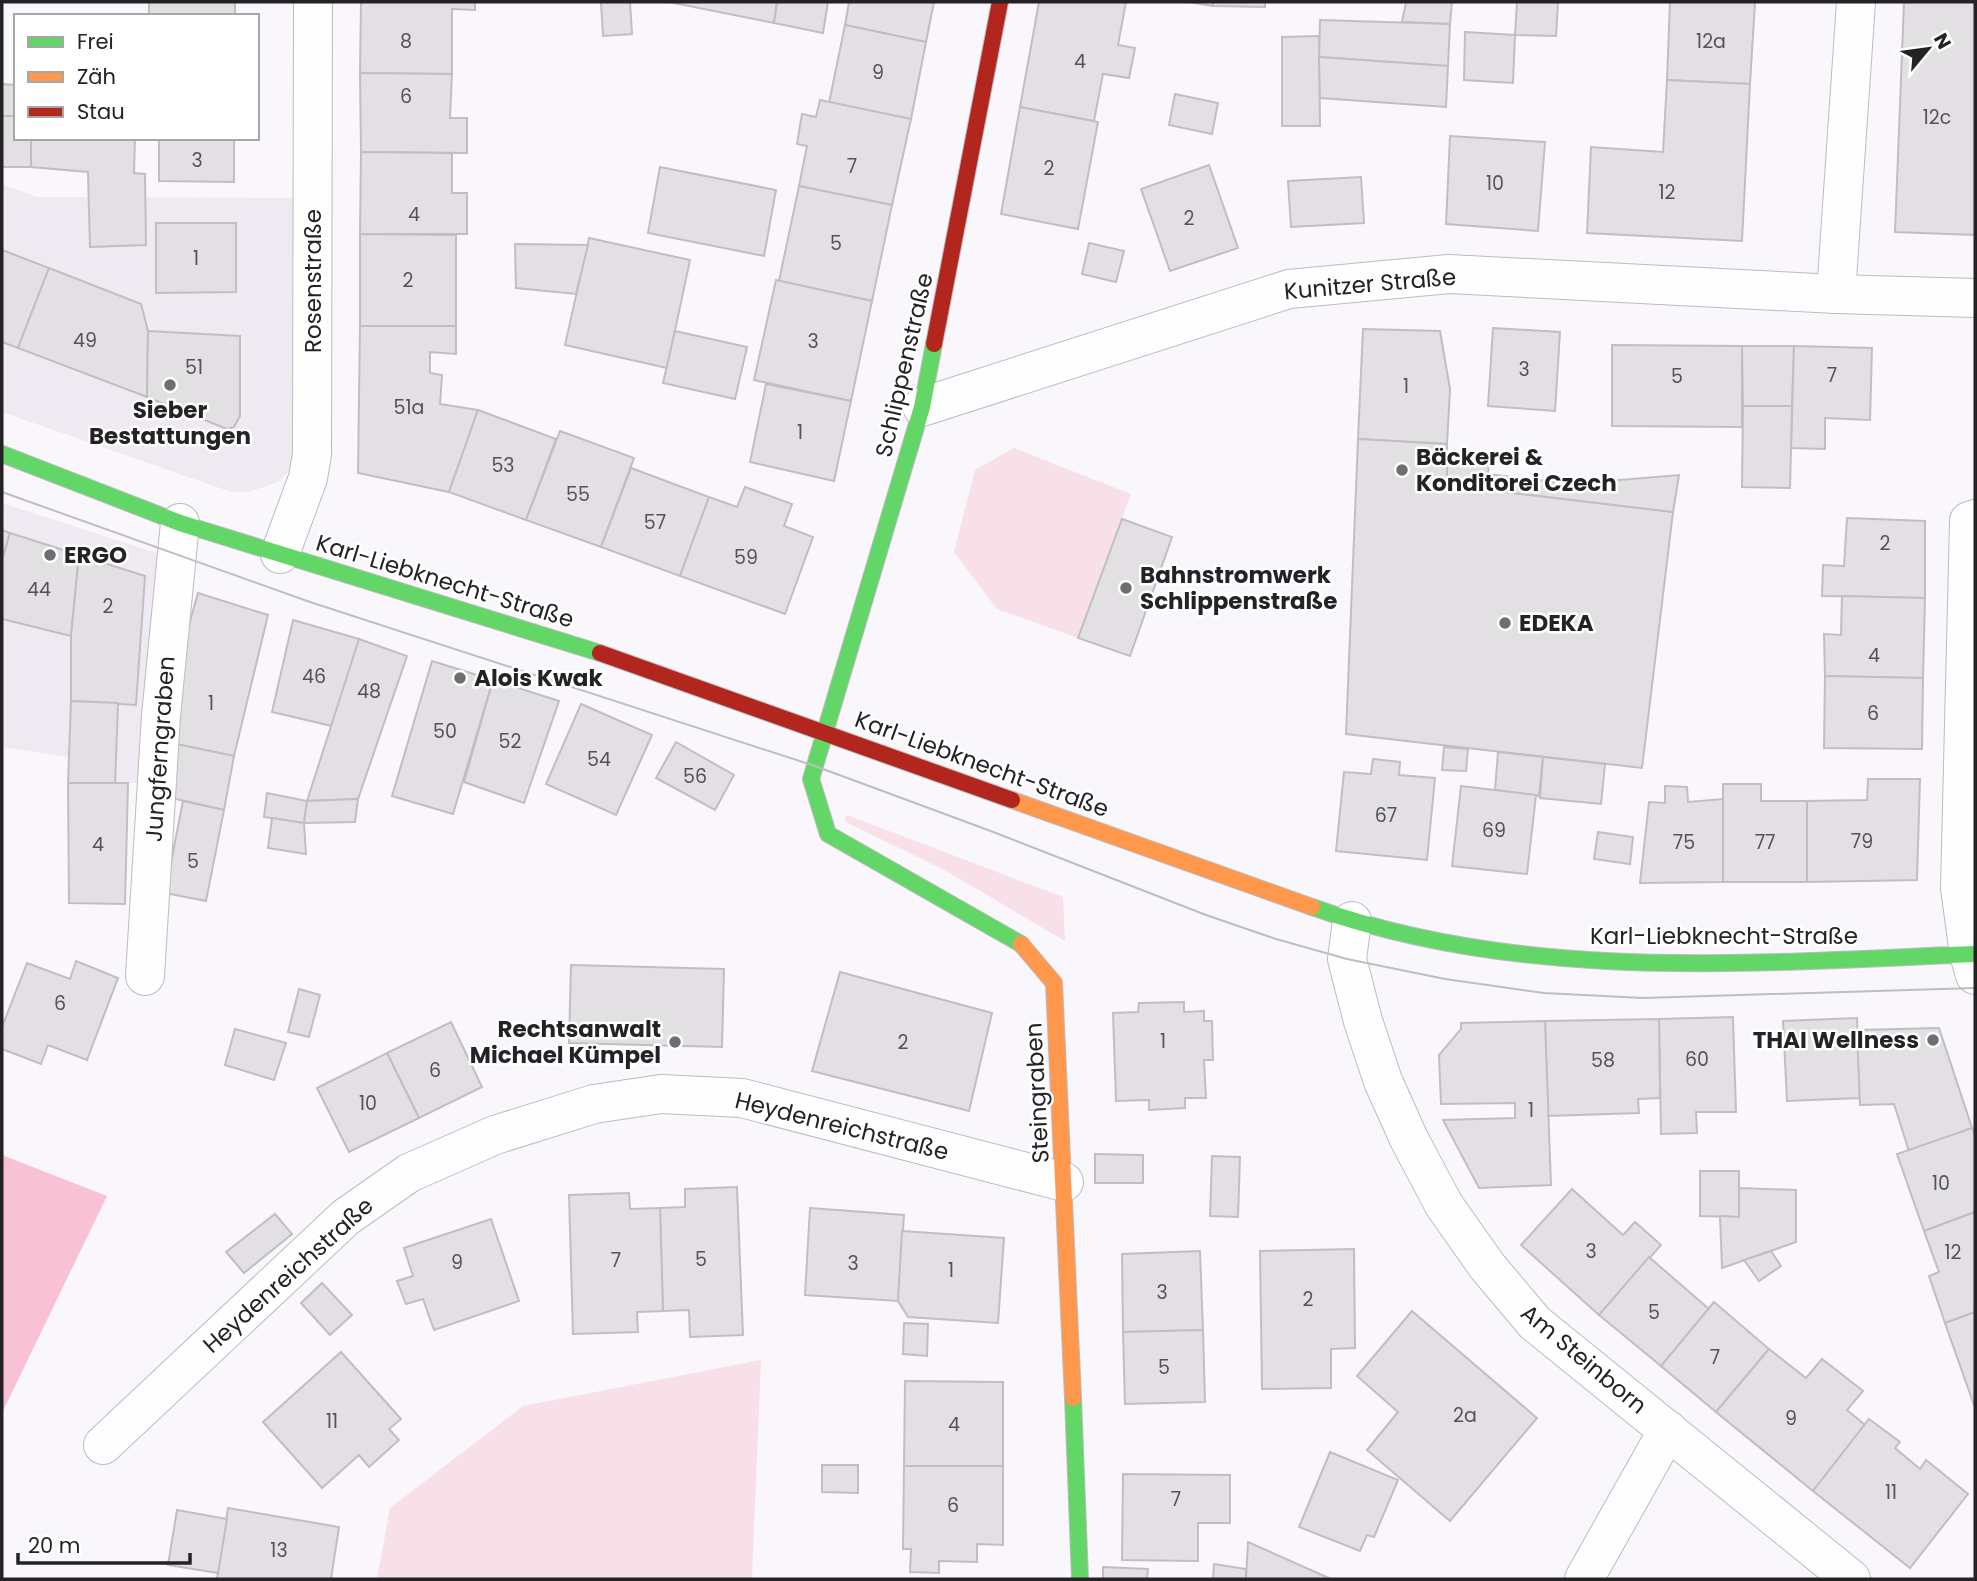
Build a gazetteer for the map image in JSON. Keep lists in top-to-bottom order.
{
  "streets": {
    "street": [
      "Rosenstraße",
      "Kunitzer Straße",
      "Schlippenstraße",
      "Karl-Liebknecht-Straße",
      "Jungferngraben",
      "Steingraben",
      "Heydenreichstraße",
      "Am Steinborn"
    ]
  },
  "crossings": [
    ["Rosenstraße", "Karl-Liebknecht-Straße"],
    ["Kunitzer Straße", "Schlippenstraße"],
    ["Schlippenstraße", "Karl-Liebknecht-Straße"],
    ["Schlippenstraße", "Steingraben"],
    ["Karl-Liebknecht-Straße", "Jungferngraben"],
    ["Karl-Liebknecht-Straße", "Steingraben"],
    ["Karl-Liebknecht-Straße", "Am Steinborn"],
    ["Steingraben", "Heydenreichstraße"]
  ],
  "places": [
    "Sieber Bestattungen",
    "Bäckerei & Konditorei Czech",
    "ERGO",
    "Bahnstromwerk Schlippenstraße",
    "EDEKA",
    "Alois Kwak",
    "THAI Wellness",
    "Rechtsanwalt Michael Kümpel"
  ],
  "house_numbers": [
    "8",
    "12a",
    "4",
    "9",
    "6",
    "12c",
    "3",
    "7",
    "2",
    "10",
    "12",
    "4",
    "2",
    "5",
    "1",
    "2",
    "49",
    "3",
    "51",
    "3",
    "7",
    "5",
    "1",
    "51a",
    "1",
    "53",
    "55",
    "57",
    "2",
    "59",
    "44",
    "2",
    "4",
    "46",
    "48",
    "1",
    "6",
    "50",
    "52",
    "54",
    "56",
    "67",
    "69",
    "79",
    "75",
    "77",
    "4",
    "5",
    "6",
    "1",
    "2",
    "60",
    "58",
    "6",
    "10",
    "1",
    "10",
    "3",
    "12",
    "5",
    "7",
    "9",
    "3",
    "1",
    "3",
    "2",
    "5",
    "7",
    "5",
    "2a",
    "9",
    "11",
    "4",
    "11",
    "7",
    "6",
    "13"
  ],
  "legend": ["Frei", "Zäh", "Stau"],
  "scale_bar": "20 m",
  "north": "top right"
}
